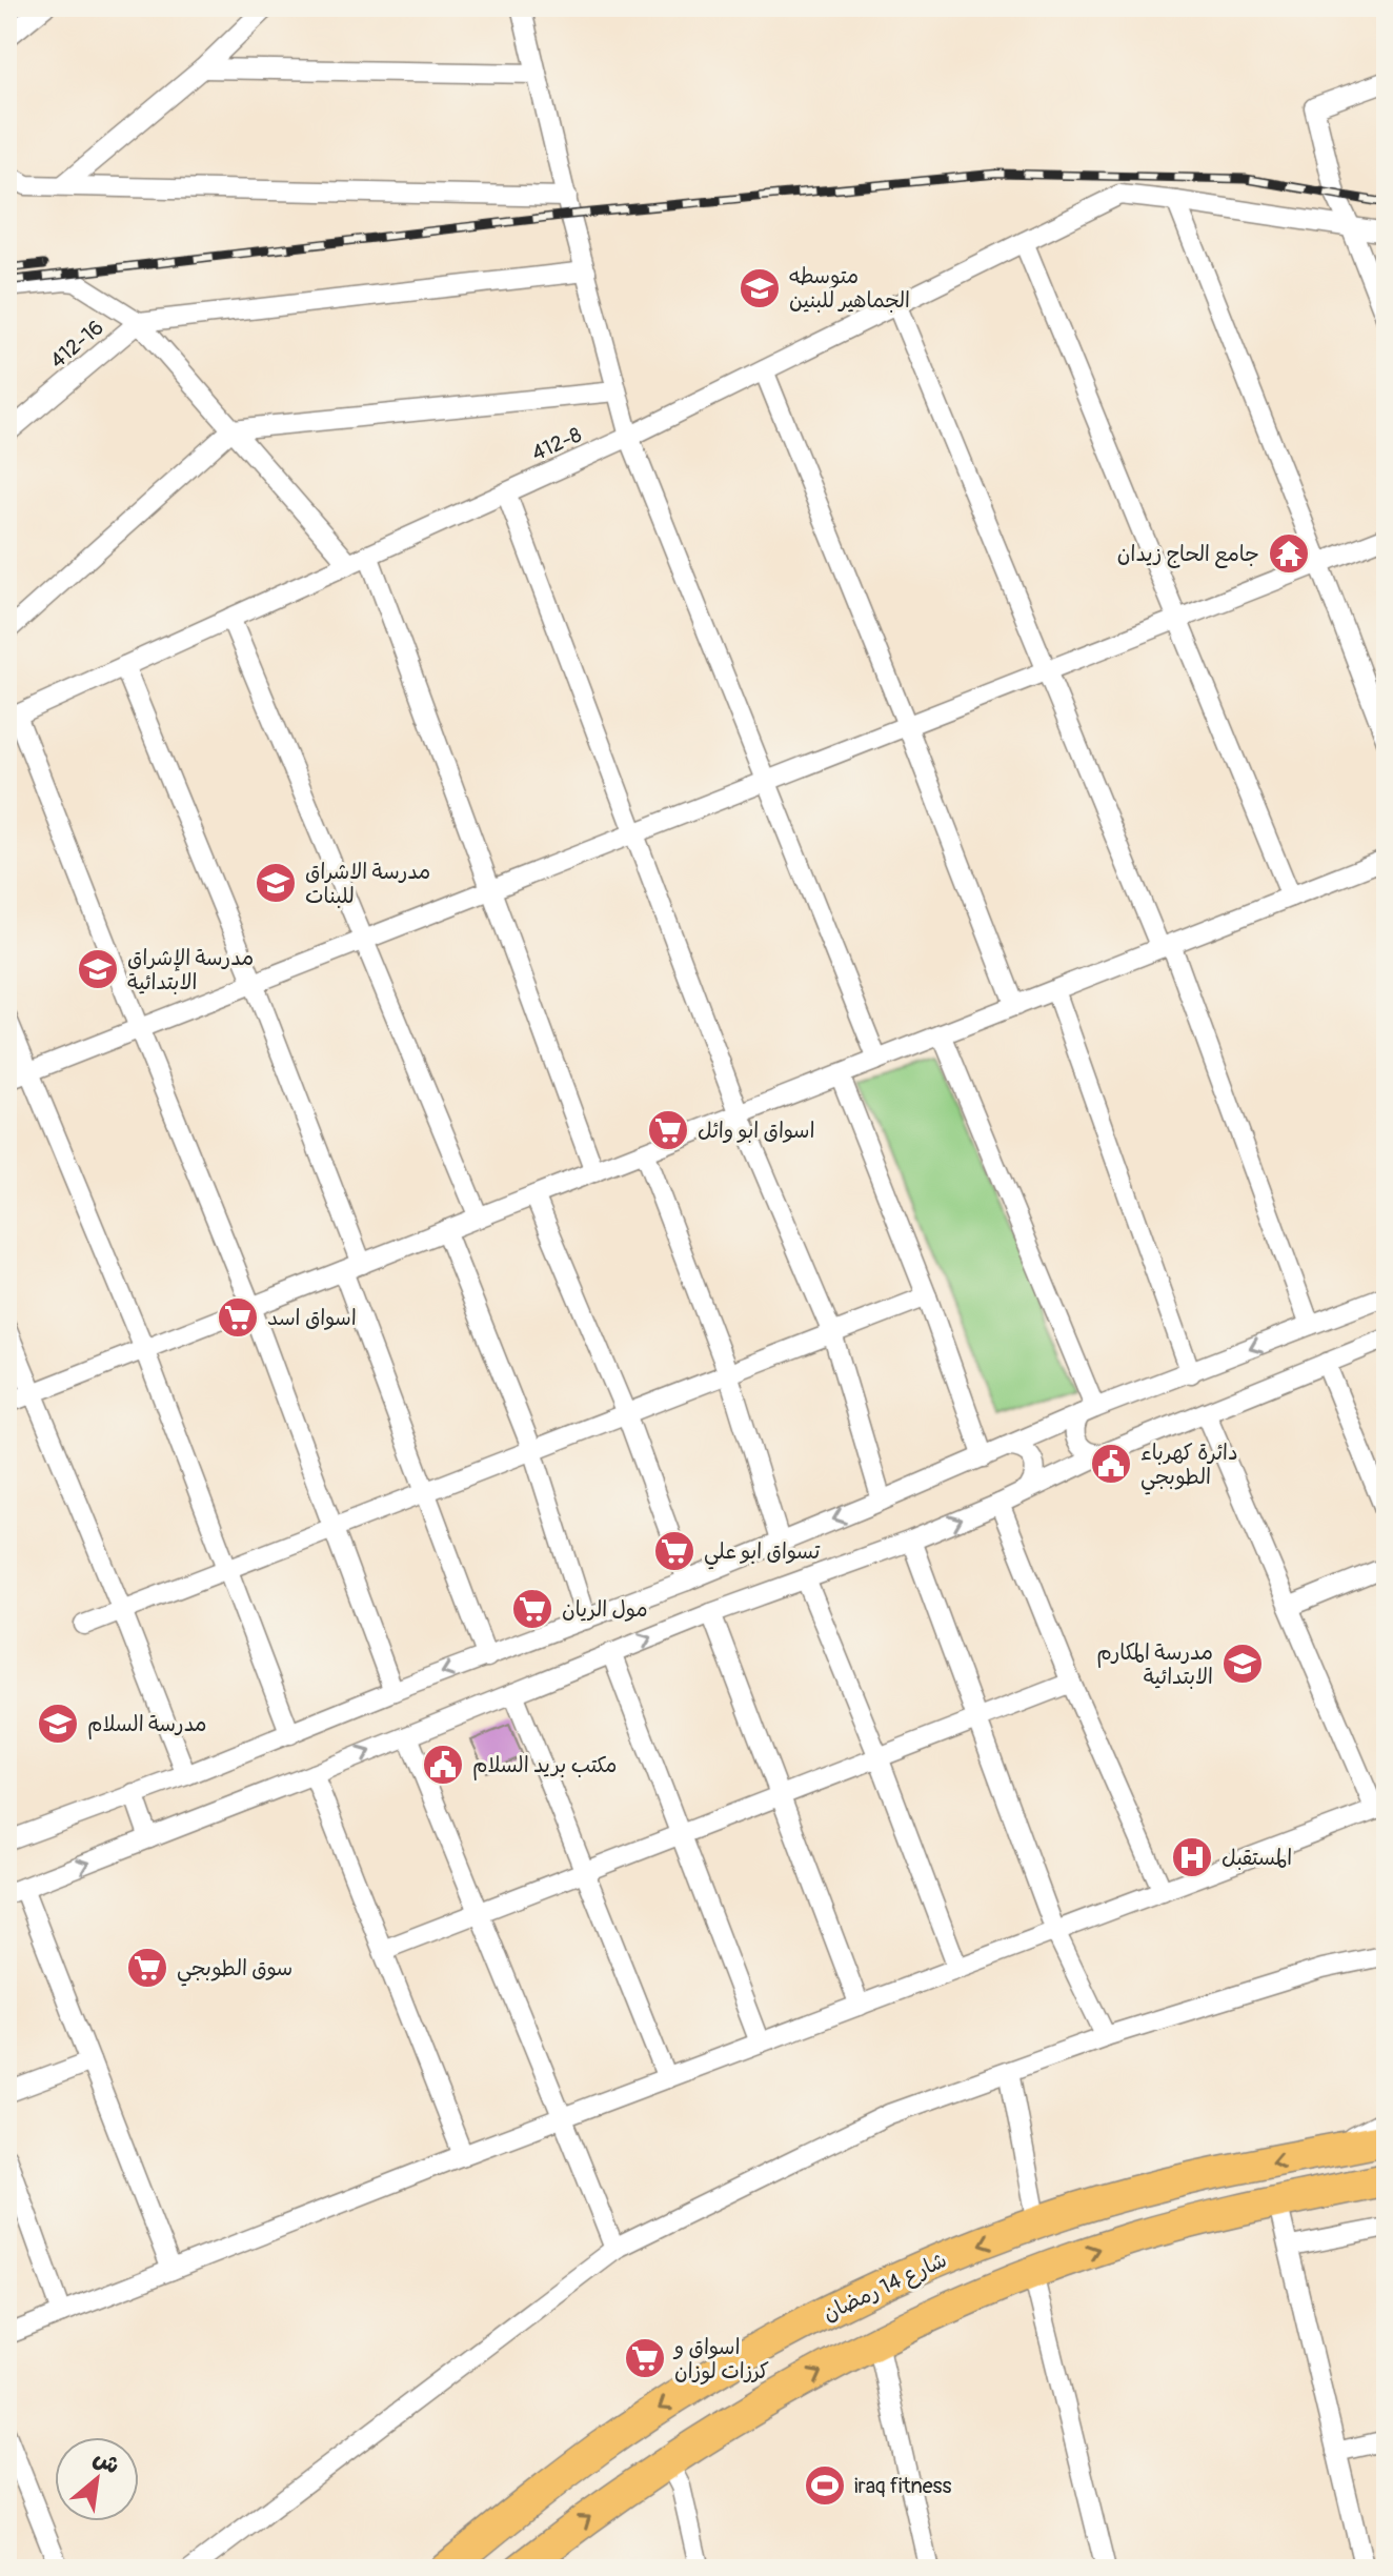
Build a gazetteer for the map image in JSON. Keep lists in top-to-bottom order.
{
  "streets": {
    "main road": ["شارع 14 رمضان"],
    "street": ["412-16", "412-8"]
  },
  "places": {
    "school or university": [
      "متوسطه الجماهير للبنين",
      "مدرسة الاشراق للبنات",
      "مدرسة الإشراق الابتدائية",
      "مدرسة المكارم الابتدائية",
      "مدرسة السلام"
    ],
    "temple": ["جامع الحاج زيدان"],
    "supermarket": [
      "اسواق ابو وائل",
      "اسواق اسد",
      "تسواق ابو علي",
      "مول الريان",
      "سوق الطوبجي",
      "اسواق و كرزات لوزان"
    ],
    "public building": ["دائرة كهرباء الطوبجي", "مكتب بريد السلام"],
    "hospital": ["المستقبل"],
    "sports": ["iraq fitness"]
  },
  "north": "top right"
}
